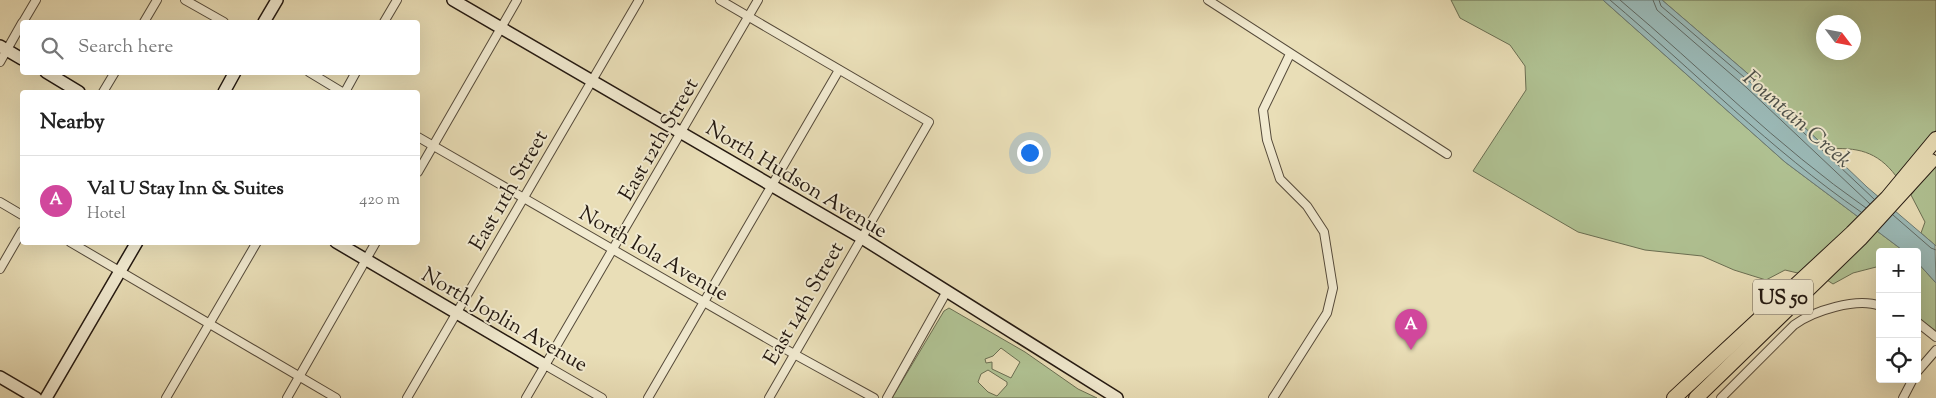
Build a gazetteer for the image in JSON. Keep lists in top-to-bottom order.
{
  "streets": {
    "highway": ["US 50"],
    "main road": ["North Hudson Avenue", "North Joplin Avenue"],
    "street": [
      "East 12th Street",
      "East 11th Street",
      "North Iola Avenue",
      "East 14th Street"
    ]
  },
  "crossings": [
    ["East 12th Street", "North Hudson Avenue"],
    ["East 12th Street", "North Iola Avenue"],
    ["East 12th Street", "North Joplin Avenue"],
    ["North Hudson Avenue", "East 11th Street"],
    ["North Hudson Avenue", "East 14th Street"],
    ["East 11th Street", "North Iola Avenue"],
    ["East 11th Street", "North Joplin Avenue"],
    ["North Iola Avenue", "East 14th Street"]
  ],
  "water": ["Fountain Creek"],
  "north": "bottom right",
  "page": {
    "search": "Search here",
    "heading": "Nearby",
    "list": [
      {
        "mark": "A",
        "name": "Val U Stay Inn & Suites",
        "note": "Hotel",
        "value": "420 m"
      }
    ],
    "map_buttons": ["+", "−"],
    "pins": "A"
  }
}
